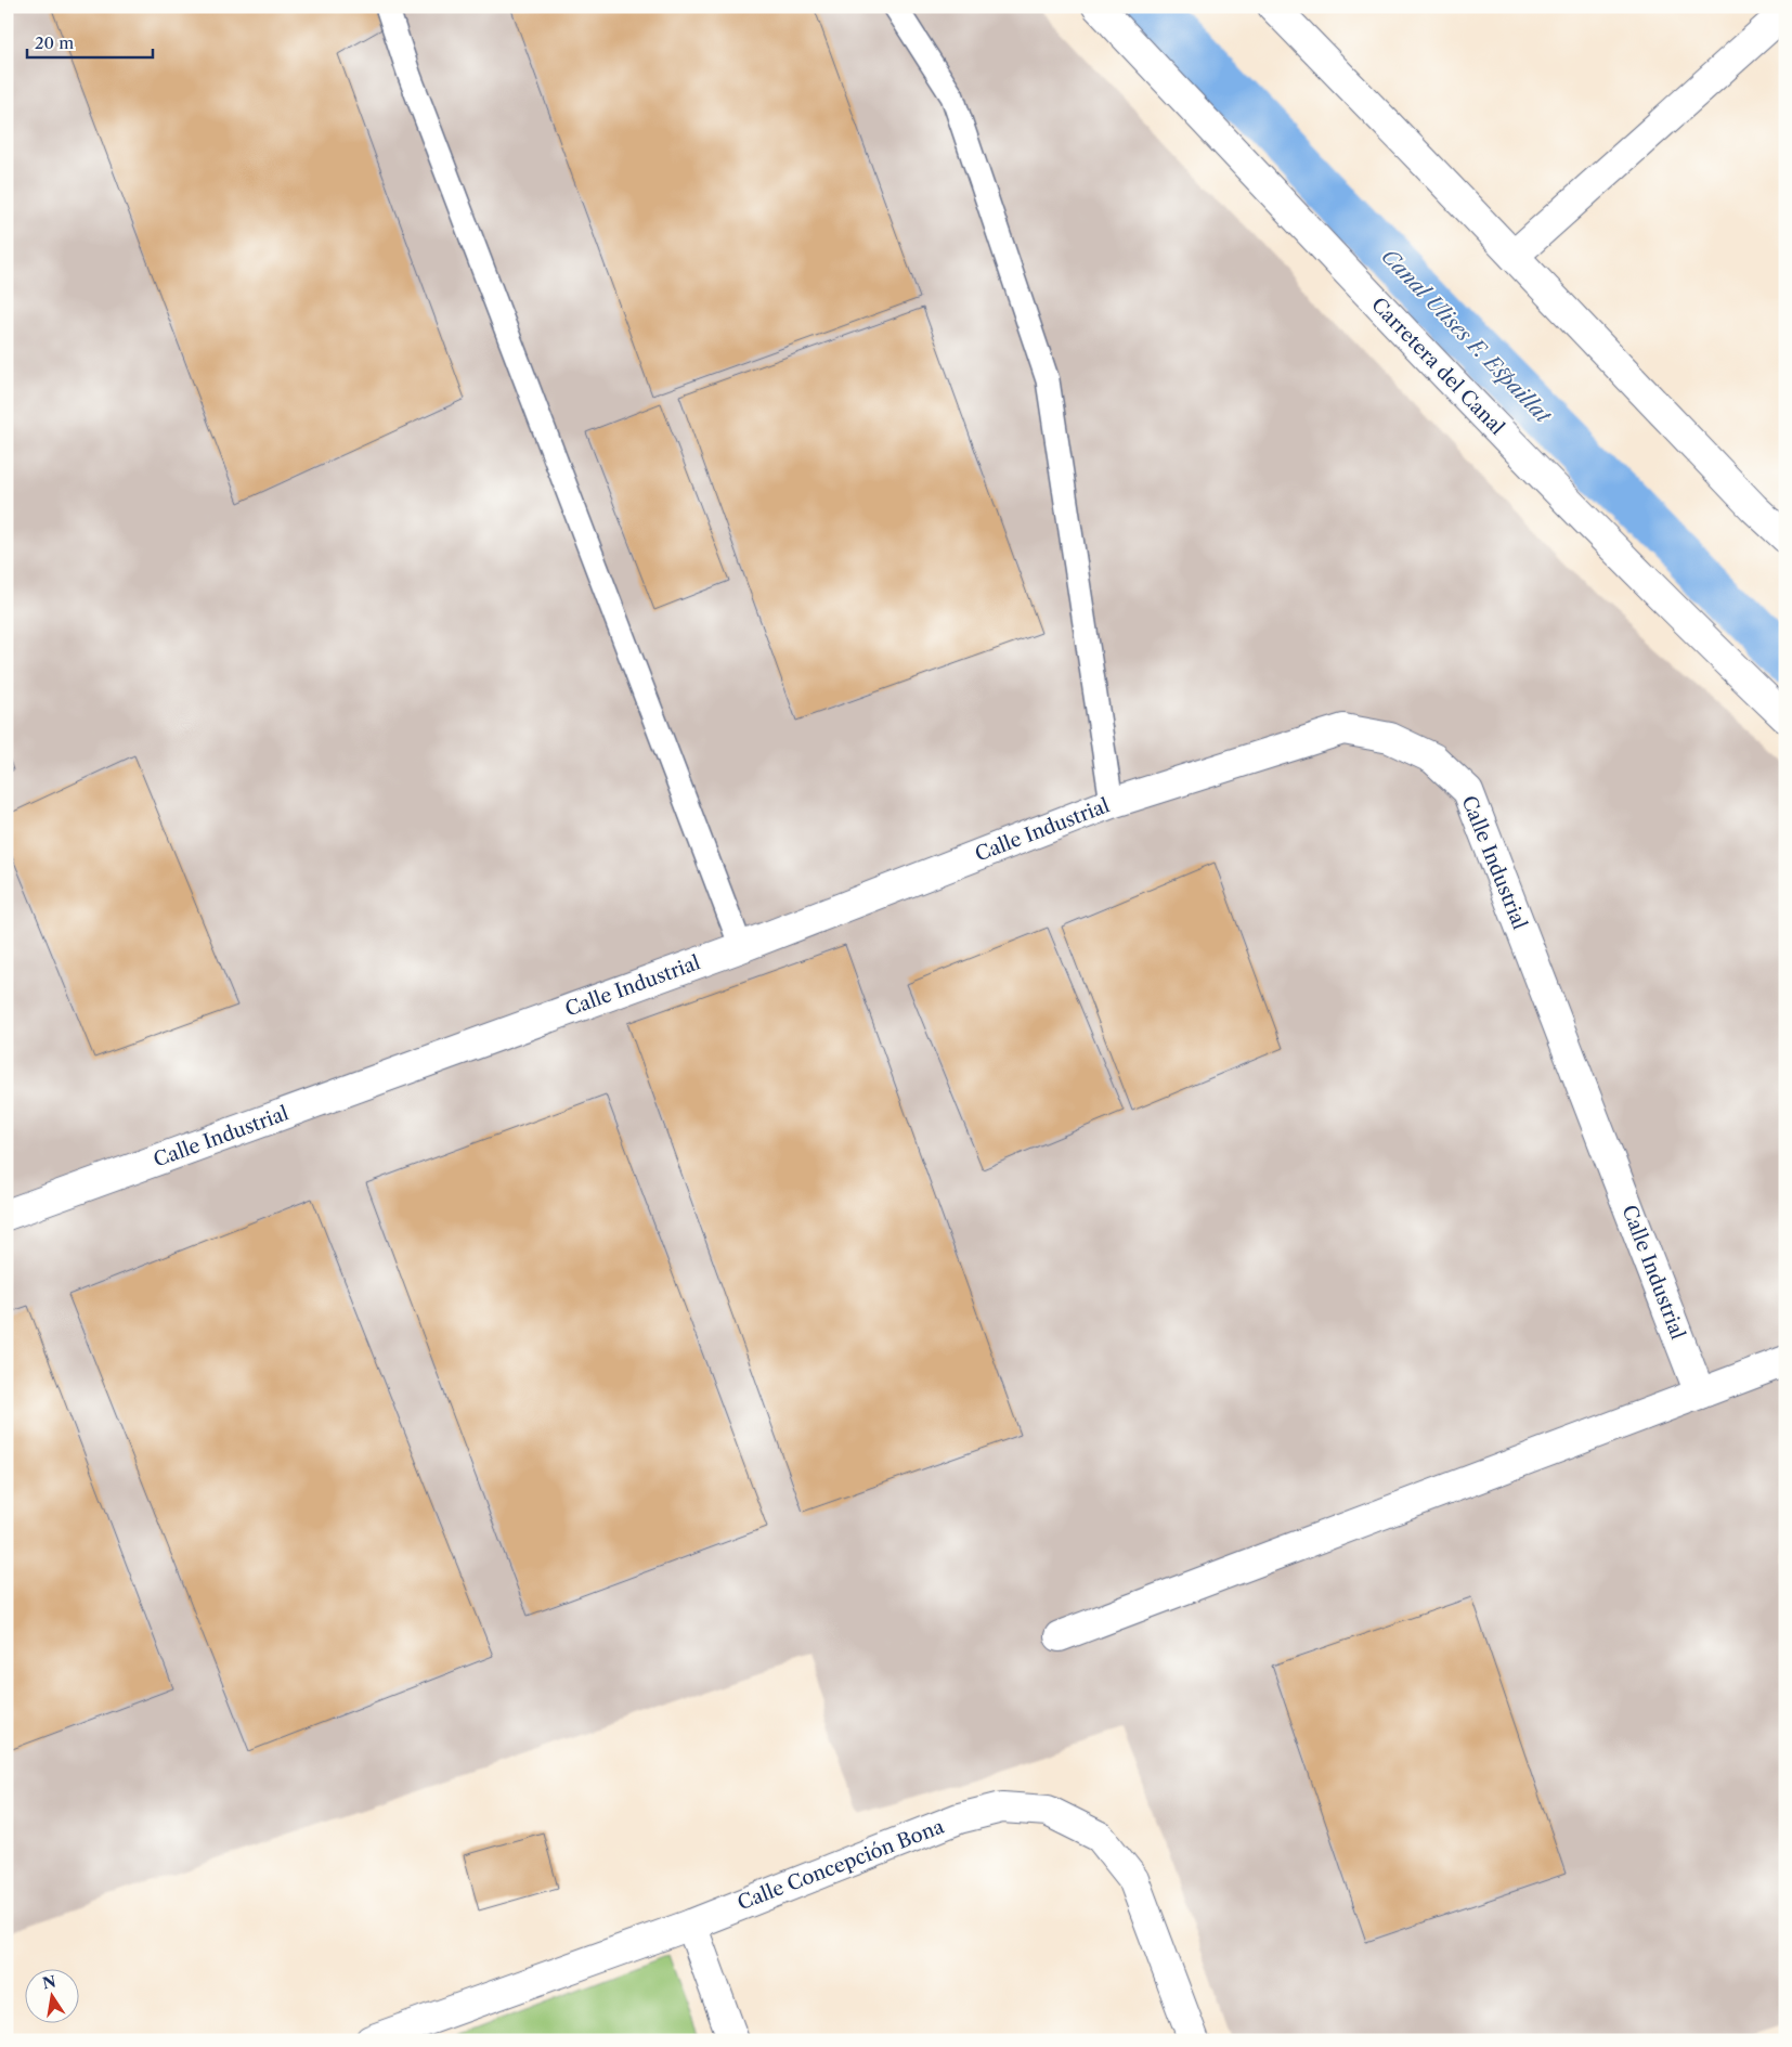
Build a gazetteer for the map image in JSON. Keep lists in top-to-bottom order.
{
  "streets": {
    "street": ["Carretera del Canal", "Calle Industrial", "Calle Concepción Bona"]
  },
  "water": ["Canal Ulises F. Espaillat"],
  "scale_bar": "20 m",
  "north": "top"
}
